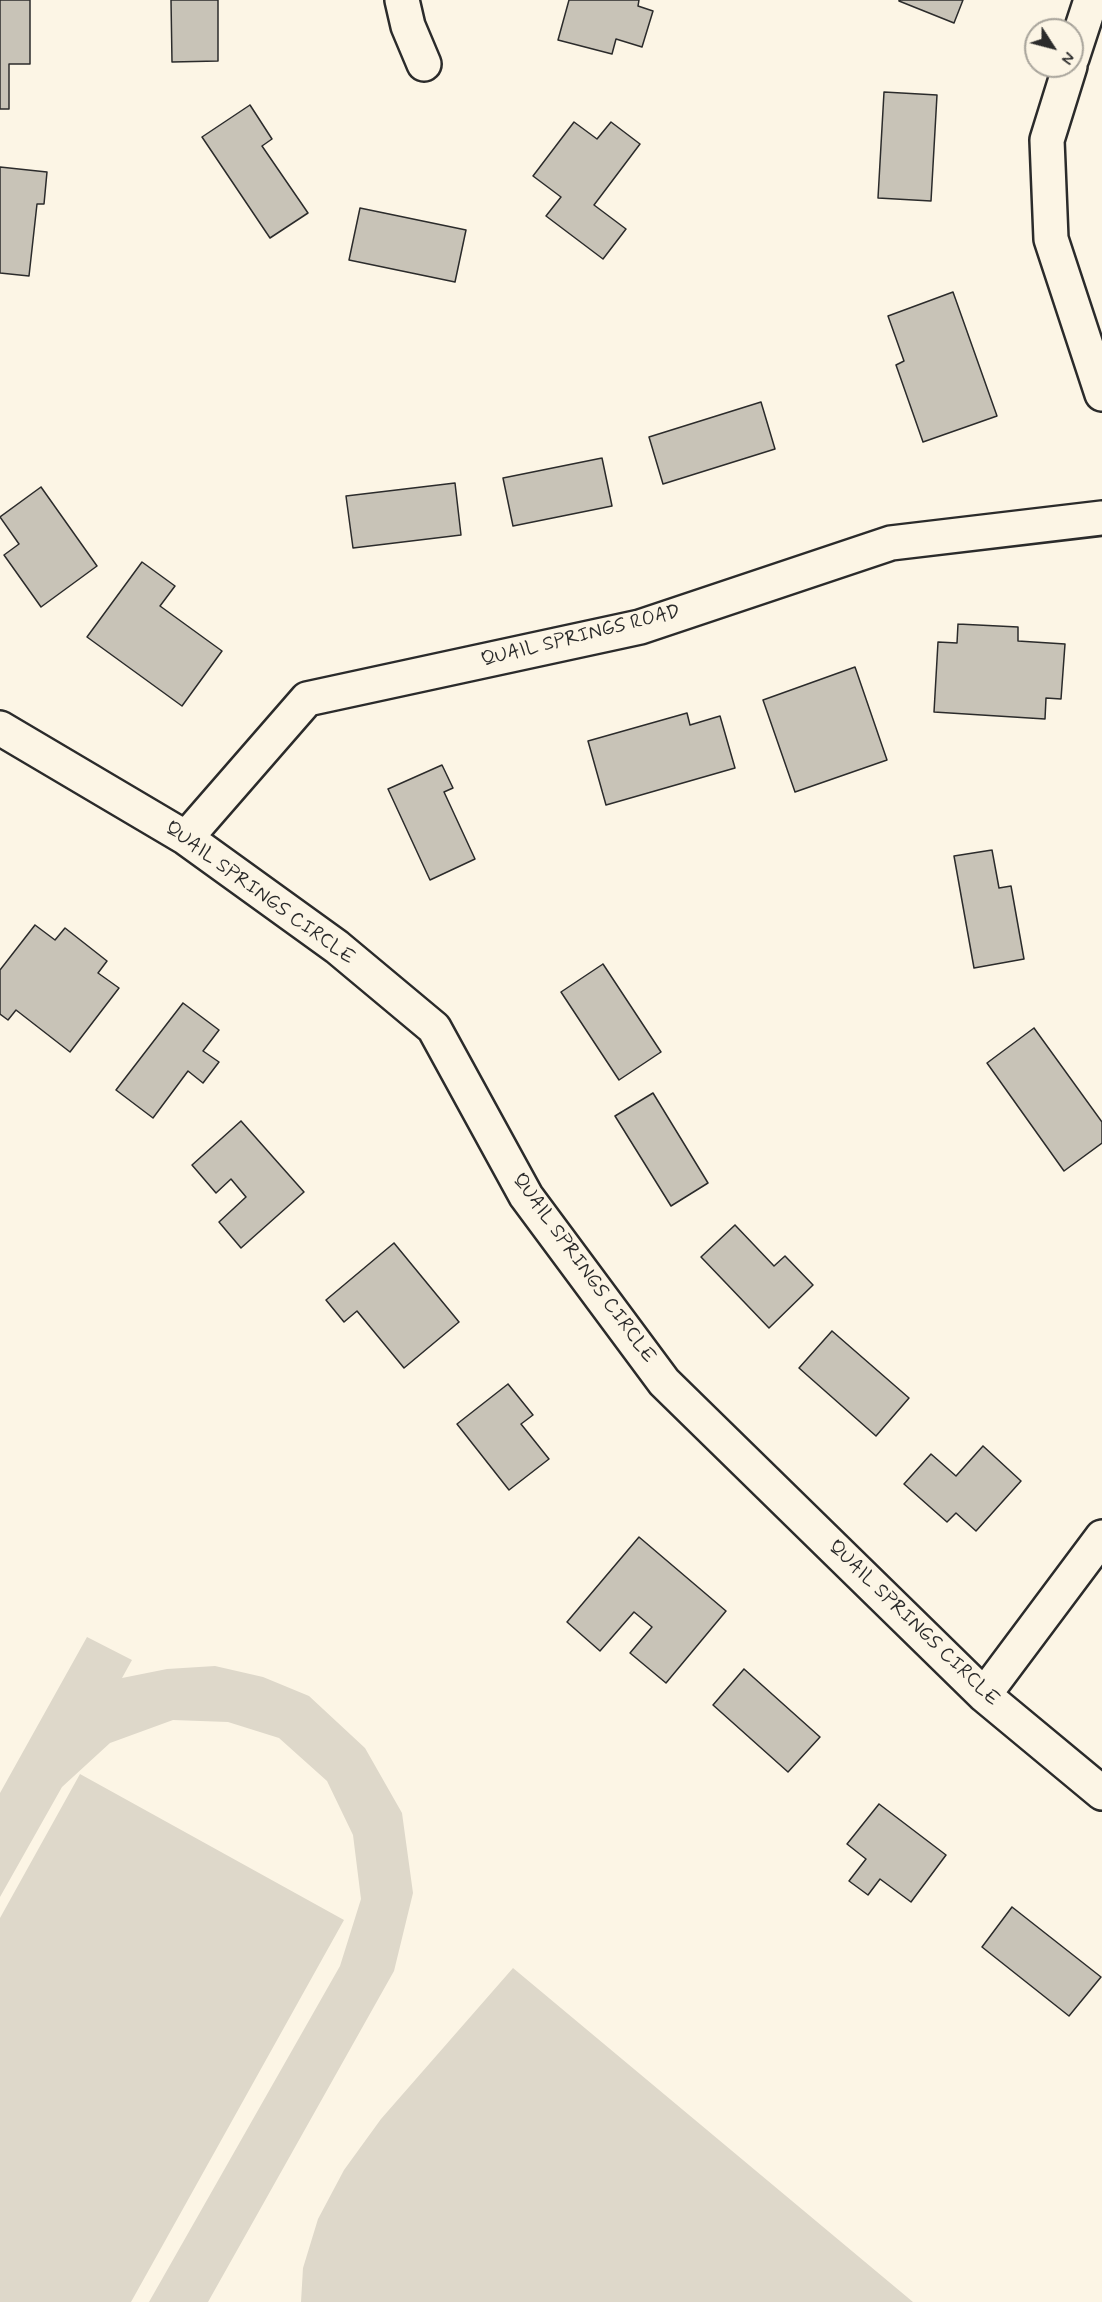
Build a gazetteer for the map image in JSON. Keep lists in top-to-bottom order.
{
  "streets": {
    "street": ["QUAIL SPRINGS ROAD", "QUAIL SPRINGS CIRCLE"]
  },
  "crossings": [
    ["QUAIL SPRINGS ROAD", "QUAIL SPRINGS CIRCLE"]
  ],
  "north": "bottom right"
}
